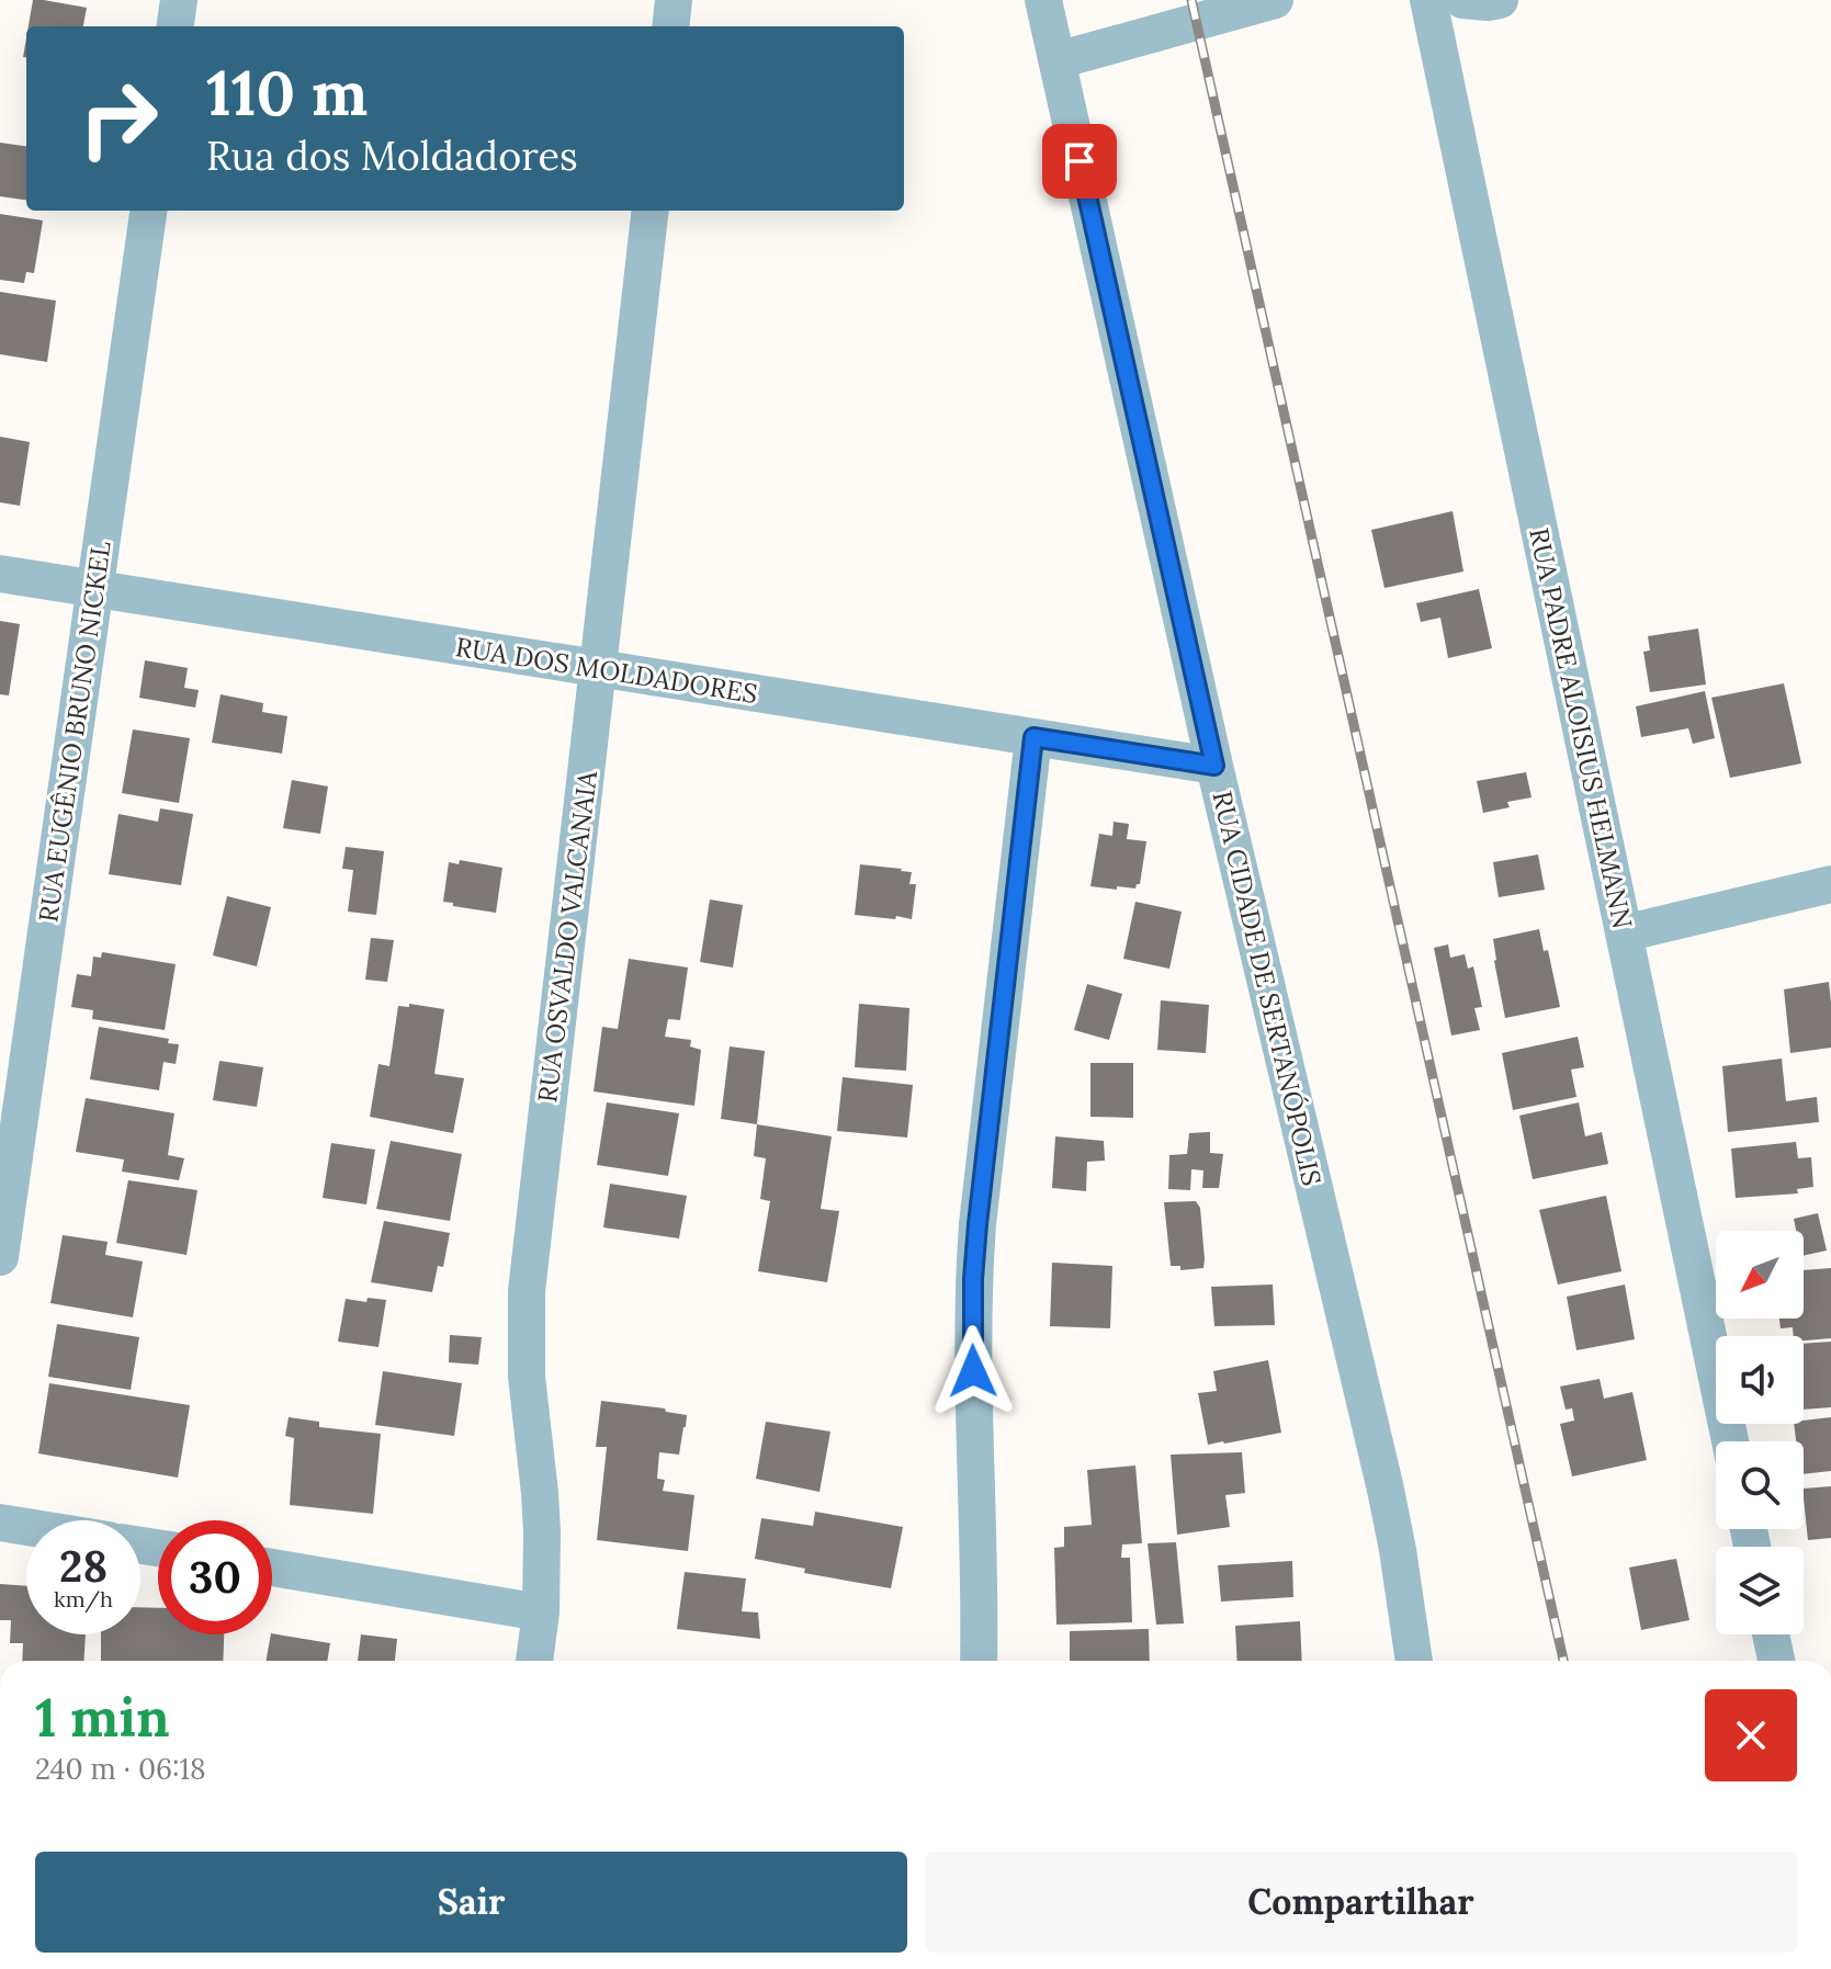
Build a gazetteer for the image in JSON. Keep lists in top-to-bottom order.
{
  "streets": {
    "street": [
      "RUA DOS MOLDADORES",
      "RUA PADRE ALOISIUS HELMANN",
      "RUA EUGÊNIO BRUNO NICKEL",
      "RUA OSVALDO VALCANAIA",
      "RUA CIDADE DE SERTANÓPOLIS"
    ]
  },
  "crossings": [
    ["RUA DOS MOLDADORES", "RUA EUGÊNIO BRUNO NICKEL"],
    ["RUA DOS MOLDADORES", "RUA OSVALDO VALCANAIA"],
    ["RUA DOS MOLDADORES", "RUA CIDADE DE SERTANÓPOLIS"]
  ],
  "north": "bottom left",
  "page": {
    "turn": ["110 m", "Rua dos Moldadores"],
    "speed": "28 km/h",
    "limit": "30",
    "heading": ["1 min", "240 m · 06:18"],
    "buttons": ["Sair", "Compartilhar"]
  }
}
